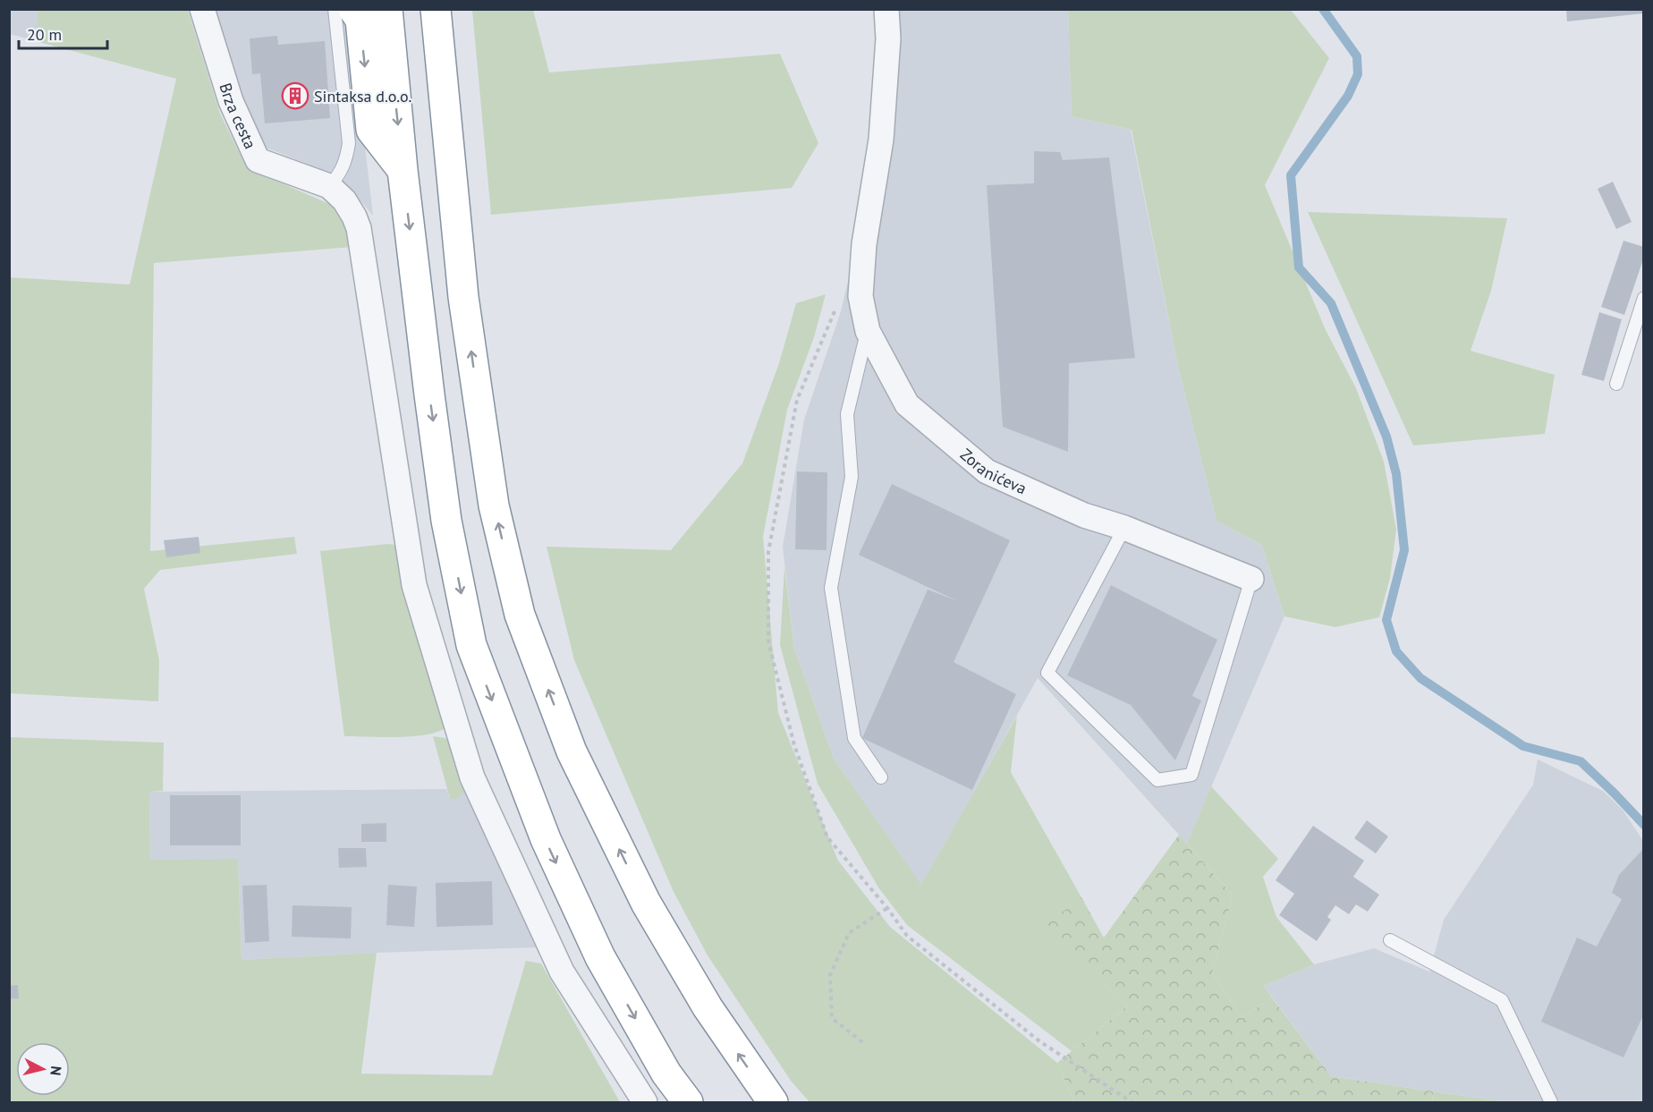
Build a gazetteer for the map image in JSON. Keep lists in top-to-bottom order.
{
  "streets": {
    "street": ["Brza cesta", "Zoranićeva"]
  },
  "places": {
    "building": ["Sintaksa d.o.o."]
  },
  "scale_bar": "20 m",
  "north": "right"
}
